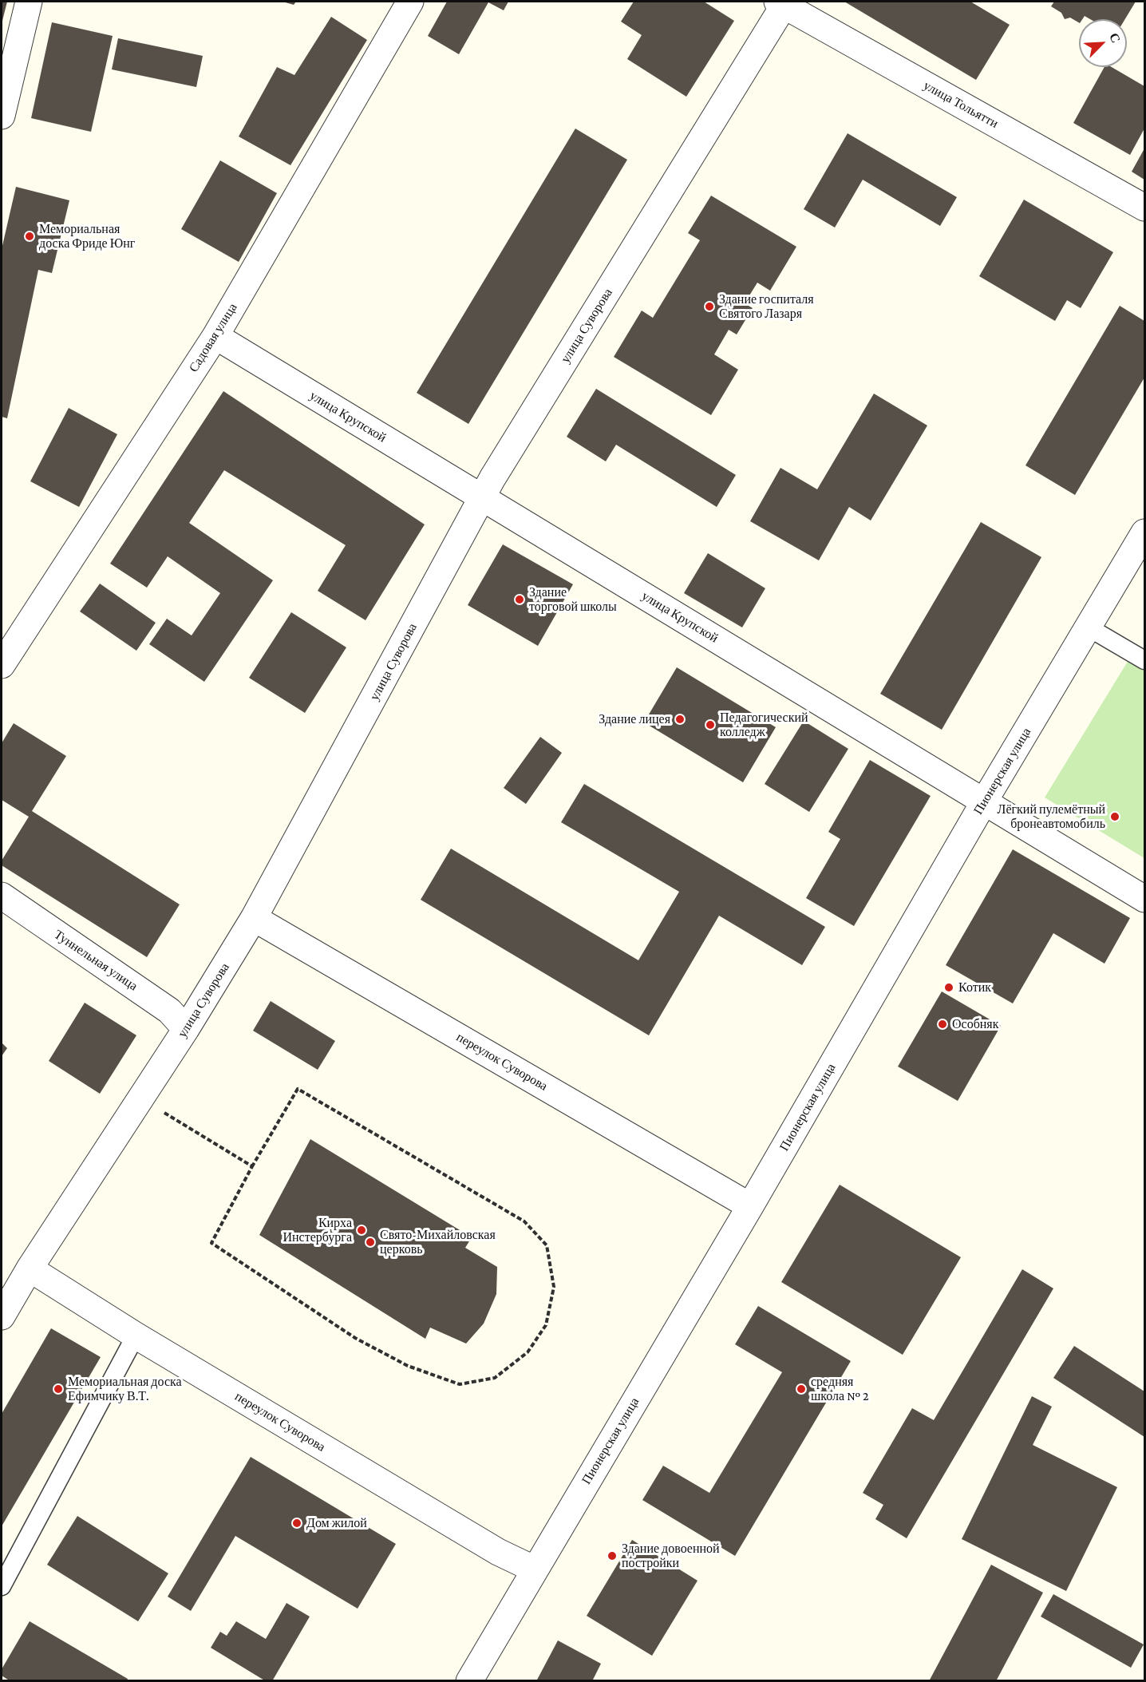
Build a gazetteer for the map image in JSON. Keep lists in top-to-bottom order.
{
  "streets": {
    "street": [
      "улица Тольятти",
      "улица Суворова",
      "Садовая улица",
      "улица Крупской",
      "Пионерская улица",
      "Туннельная улица",
      "переулок Суворова"
    ]
  },
  "crossings": [
    ["улица Тольятти", "улица Суворова"],
    ["улица Суворова", "улица Крупской"],
    ["улица Суворова", "Туннельная улица"],
    ["улица Суворова", "переулок Суворова"],
    ["Садовая улица", "улица Крупской"],
    ["улица Крупской", "Пионерская улица"],
    ["Пионерская улица", "переулок Суворова"]
  ],
  "places": [
    "Мемориальная доска Фриде Юнг",
    "Здание госпиталя Святого Лазаря",
    "Здание торговой школы",
    "Здание лицея",
    "Педагогический колледж",
    "Лёгкий пулемётный бронеавтомобиль",
    "Котик",
    "Особняк",
    "Кирха Инстербурга",
    "Свято-Михайловская церковь",
    "Мемориальная доска Ефимчику В.Т.",
    "средняя школа № 2",
    "Дом жилой",
    "Здание довоенной постройки"
  ],
  "north": "top right"
}
